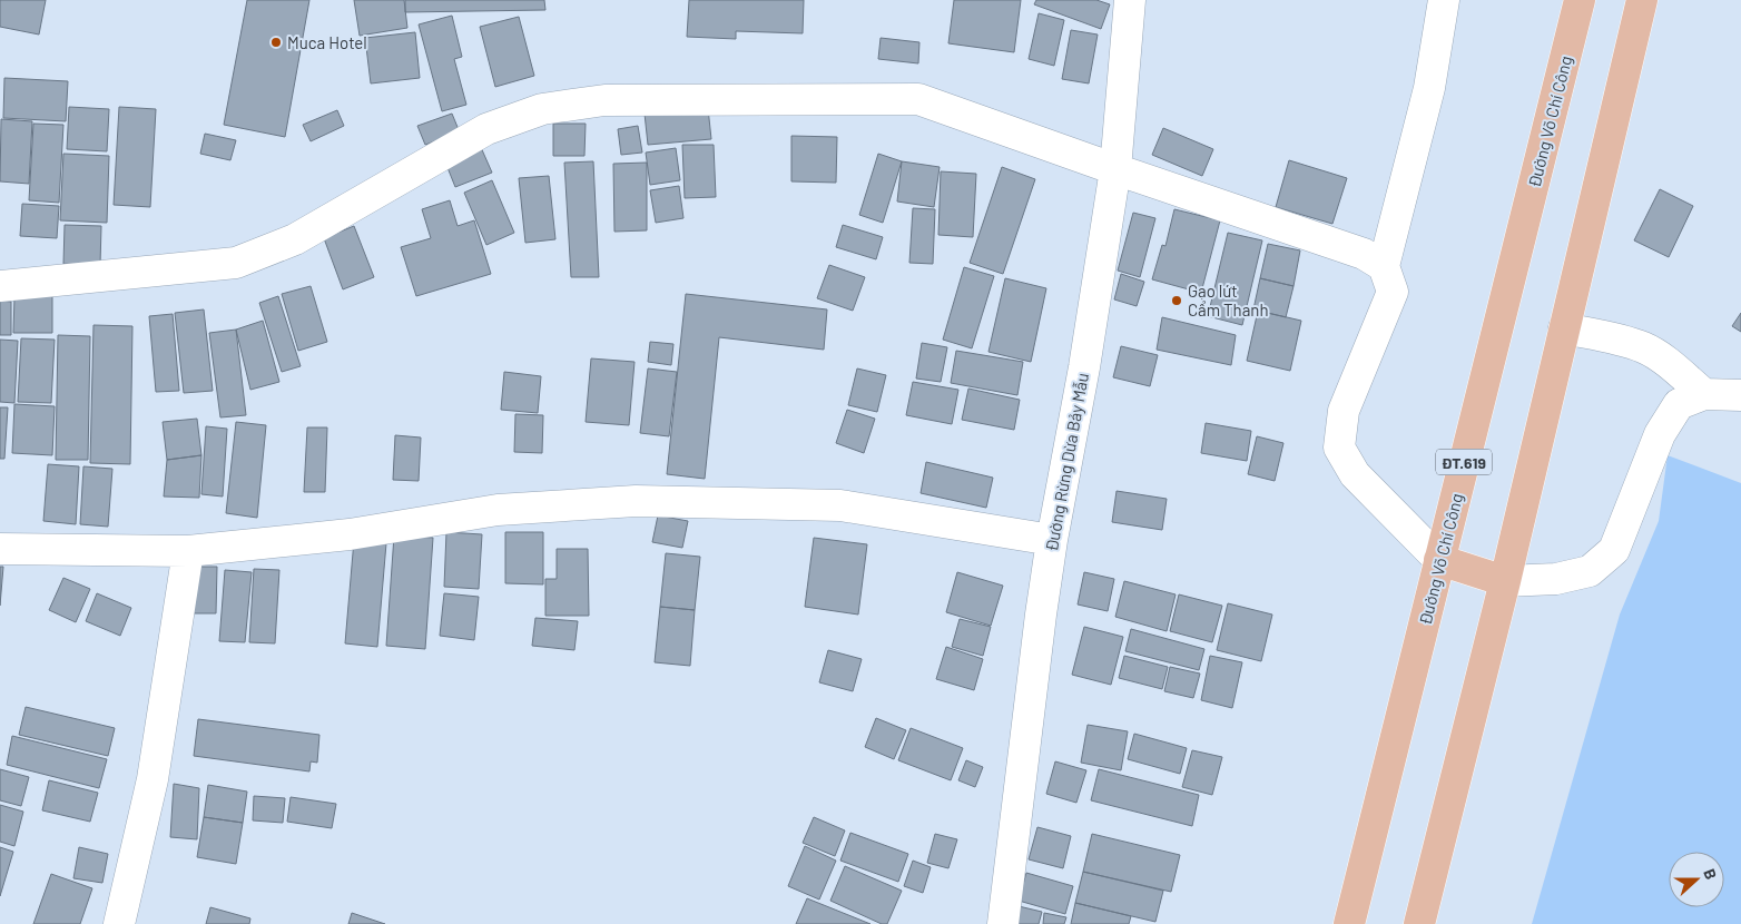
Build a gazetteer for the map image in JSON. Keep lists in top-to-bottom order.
{
  "streets": {
    "main road": ["Đường Võ Chí Công", "ĐT.619"],
    "street": ["Đường Rừng Dừa Bảy Mẫu"]
  },
  "places": ["Muca Hotel", "Gạo lứt Cẩm Thanh"],
  "north": "right"
}
